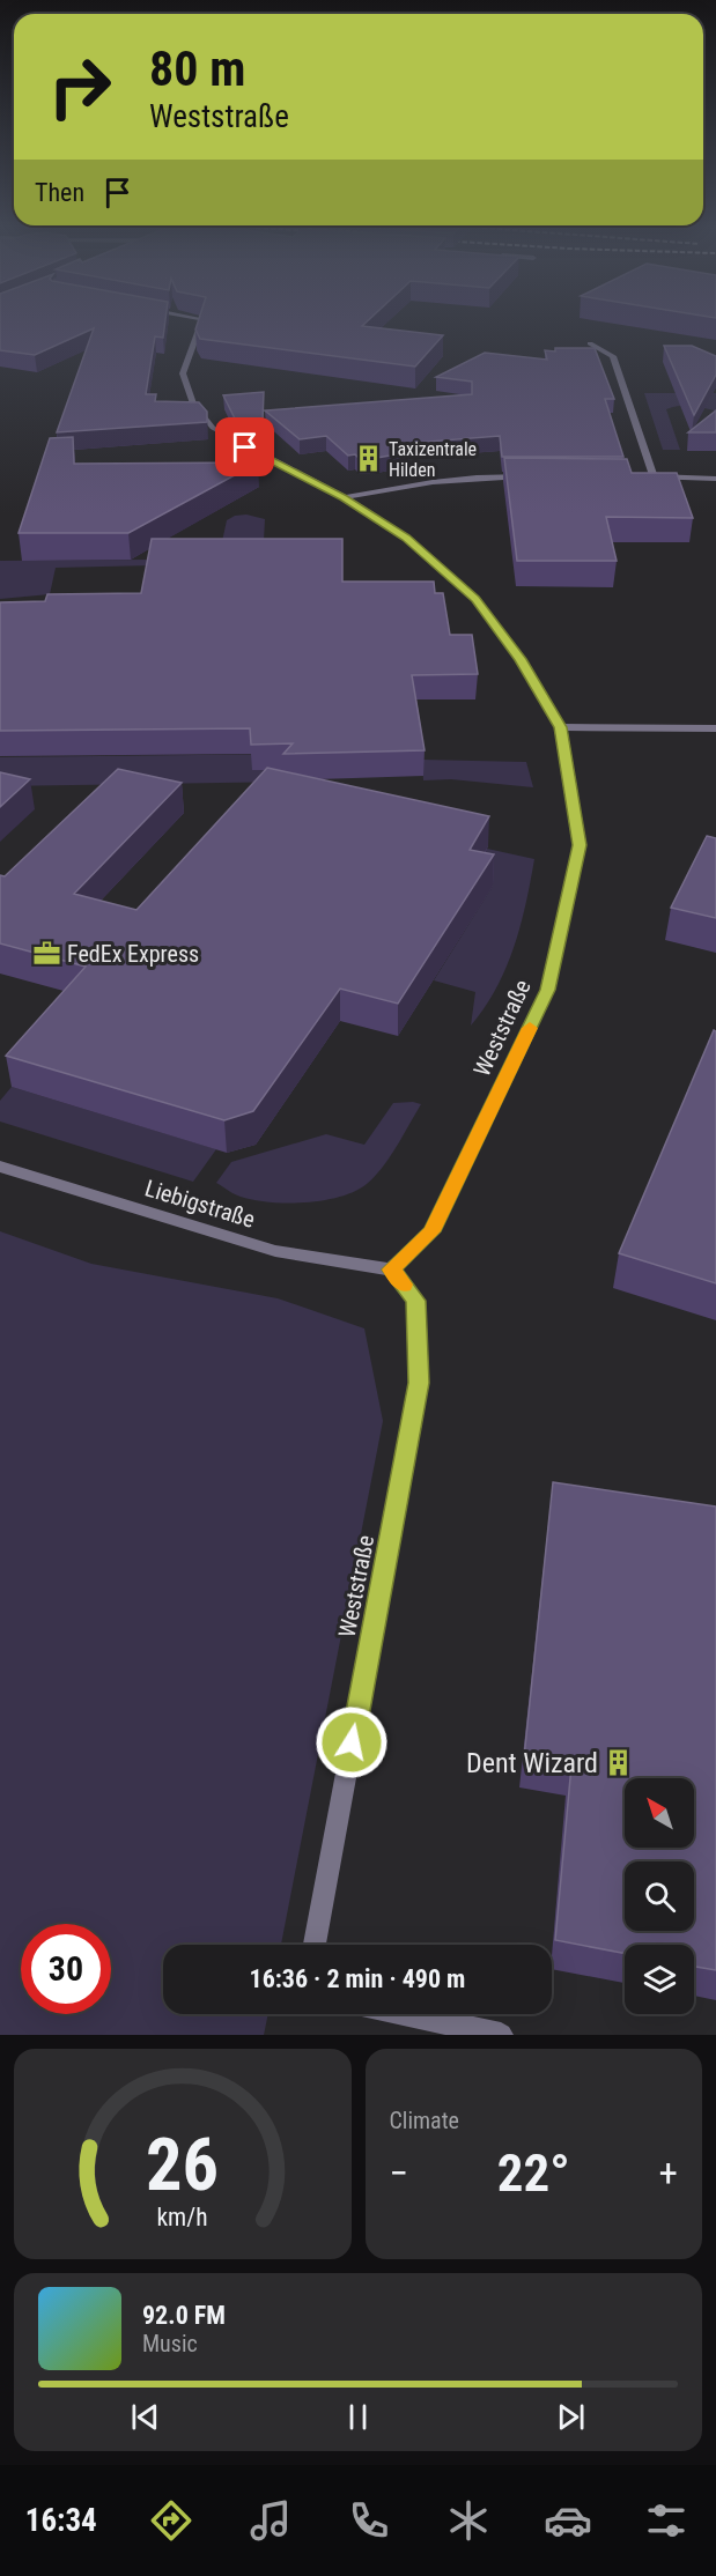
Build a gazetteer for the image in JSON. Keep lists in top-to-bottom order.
{
  "streets": {
    "street": ["Weststraße", "Liebigstraße"]
  },
  "crossings": [
    ["Weststraße", "Liebigstraße"]
  ],
  "places": {
    "building": ["Taxizentrale Hilden", "Dent Wizard"],
    "office": ["FedEx Express"]
  },
  "north": "top left",
  "page": {
    "turn": ["80 m", "Weststraße"],
    "then": "Then",
    "limit": "30",
    "trip": "16:36 · 2 min · 490 m",
    "tile": "Climate",
    "heat": ["−", "22°", "+"],
    "song": ["92.0 FM", "Music"],
    "tabs": "16:34",
    "gauge": ["26", "km/h"]
  }
}
